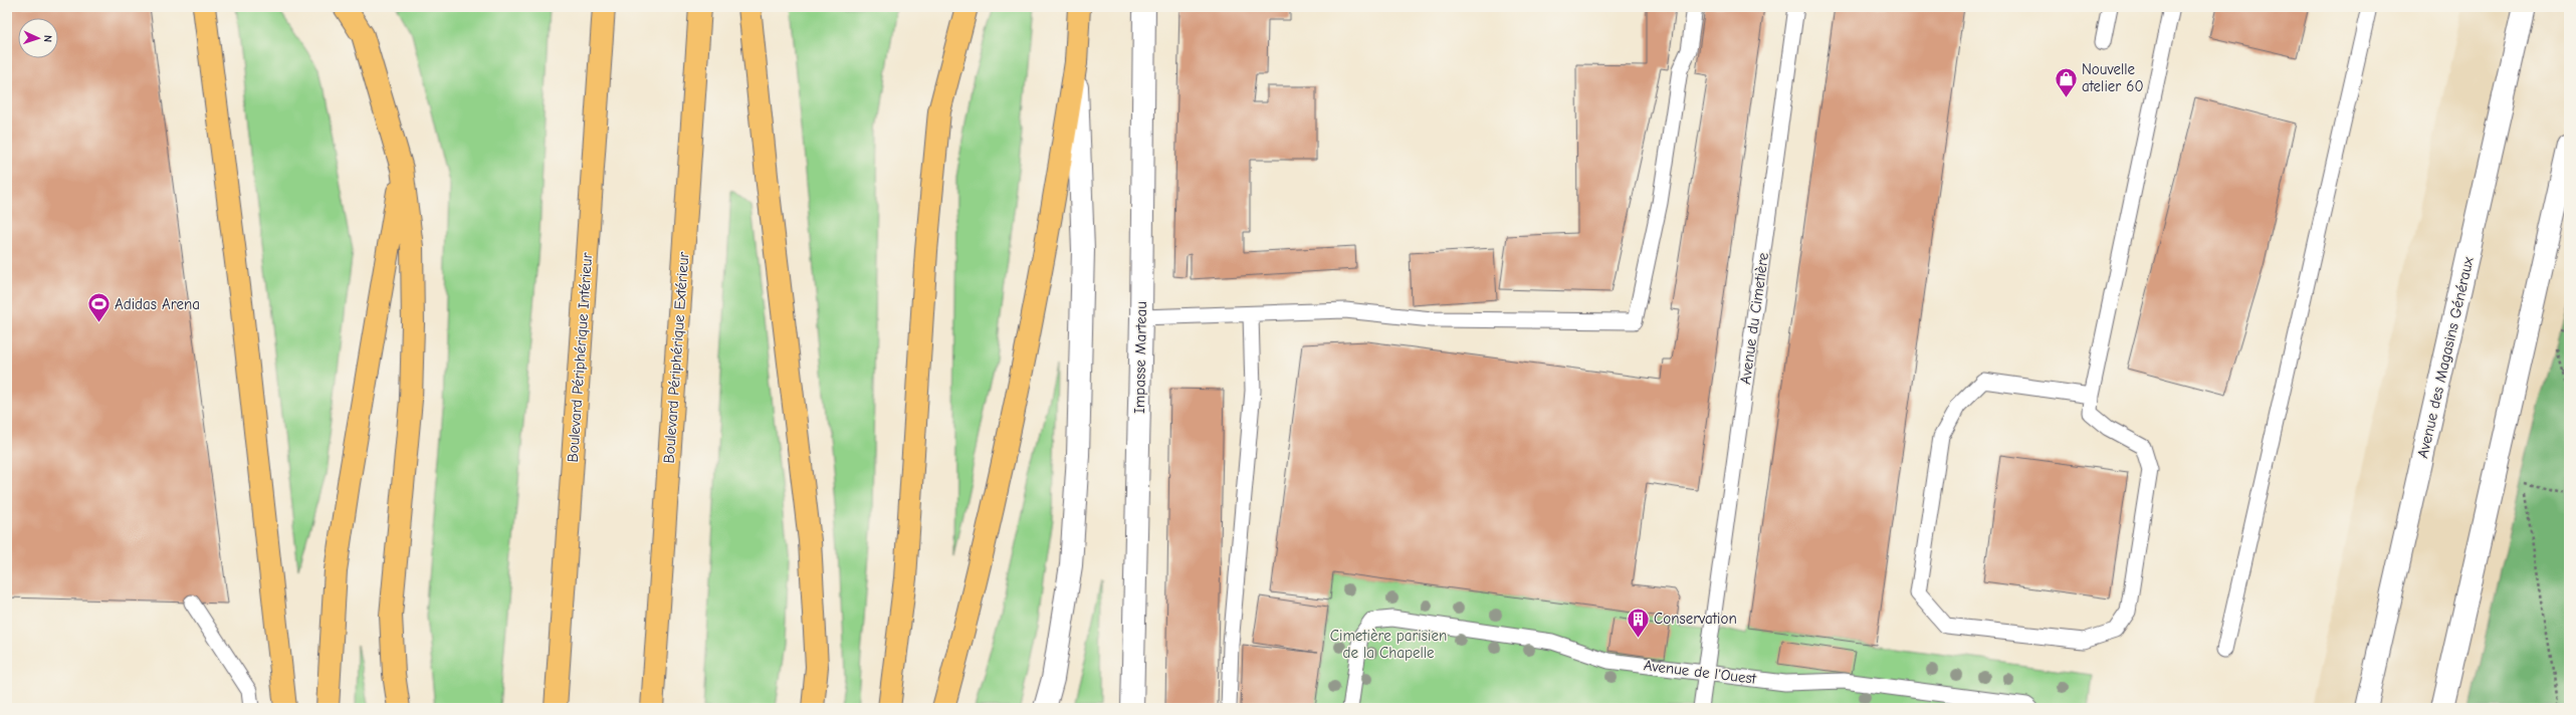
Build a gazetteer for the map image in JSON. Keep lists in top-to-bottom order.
{
  "streets": {
    "main road": ["Boulevard Périphérique Intérieur", "Boulevard Périphérique Extérieur"],
    "street": ["Impasse Marteau", "Avenue des Magasins Généraux"],
    "lane": ["Avenue du Cimetière", "Avenue de l'Ouest"]
  },
  "crossings": [
    ["Avenue du Cimetière", "Avenue de l'Ouest"]
  ],
  "parks": ["Cimetière parisien de la Chapelle"],
  "places": {
    "shop": ["Nouvelle atelier 60"],
    "sports": ["Adidas Arena"],
    "building": ["Conservation"]
  },
  "north": "right"
}
